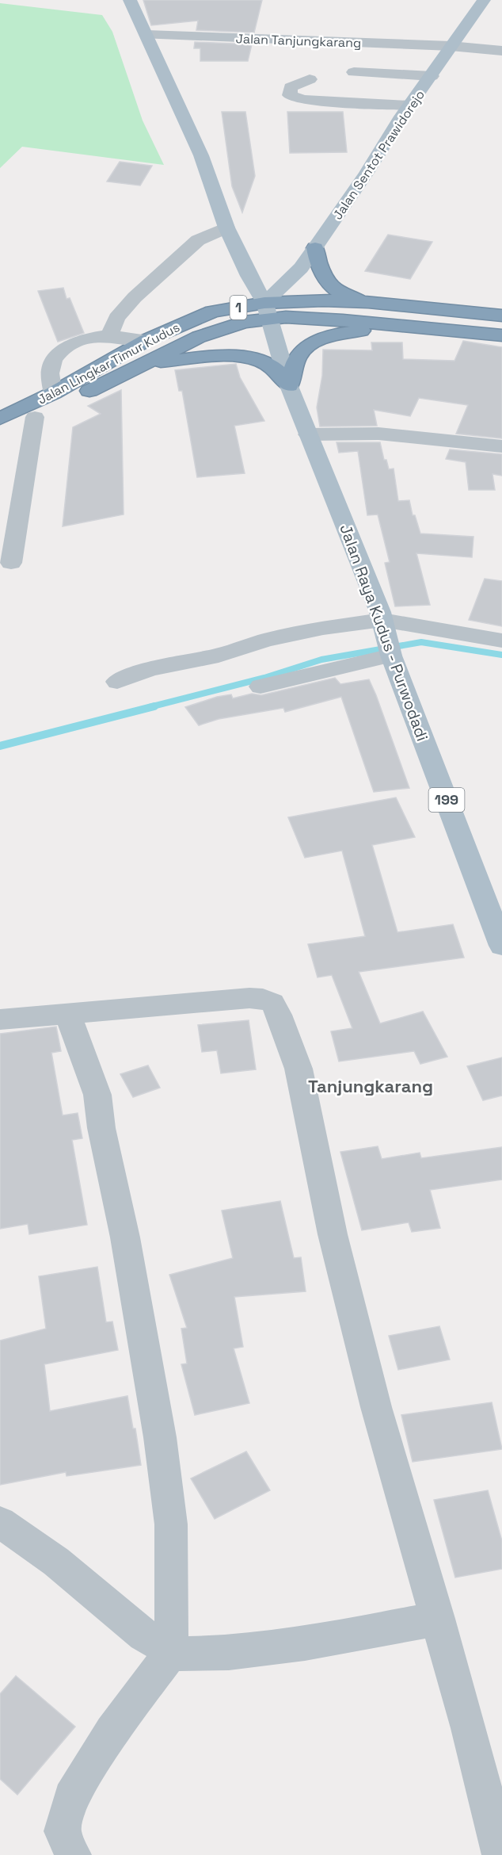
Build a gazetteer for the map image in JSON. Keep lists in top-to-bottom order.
{
  "streets": {
    "highway": ["1", "Jalan Lingkar Timur Kudus"],
    "main road": ["Jalan Sentot Prawidorejo", "Jalan Raya Kudus - Purwodadi", "199"],
    "street": ["Jalan Tanjungkarang"]
  },
  "crossings": [
    ["Jalan Tanjungkarang", "Jalan Sentot Prawidorejo"],
    ["Jalan Tanjungkarang", "Jalan Raya Kudus - Purwodadi"],
    ["Jalan Sentot Prawidorejo", "Jalan Lingkar Timur Kudus"],
    ["Jalan Sentot Prawidorejo", "Jalan Raya Kudus - Purwodadi"],
    ["Jalan Lingkar Timur Kudus", "Jalan Raya Kudus - Purwodadi"]
  ],
  "districts": ["Tanjungkarang"]
}
